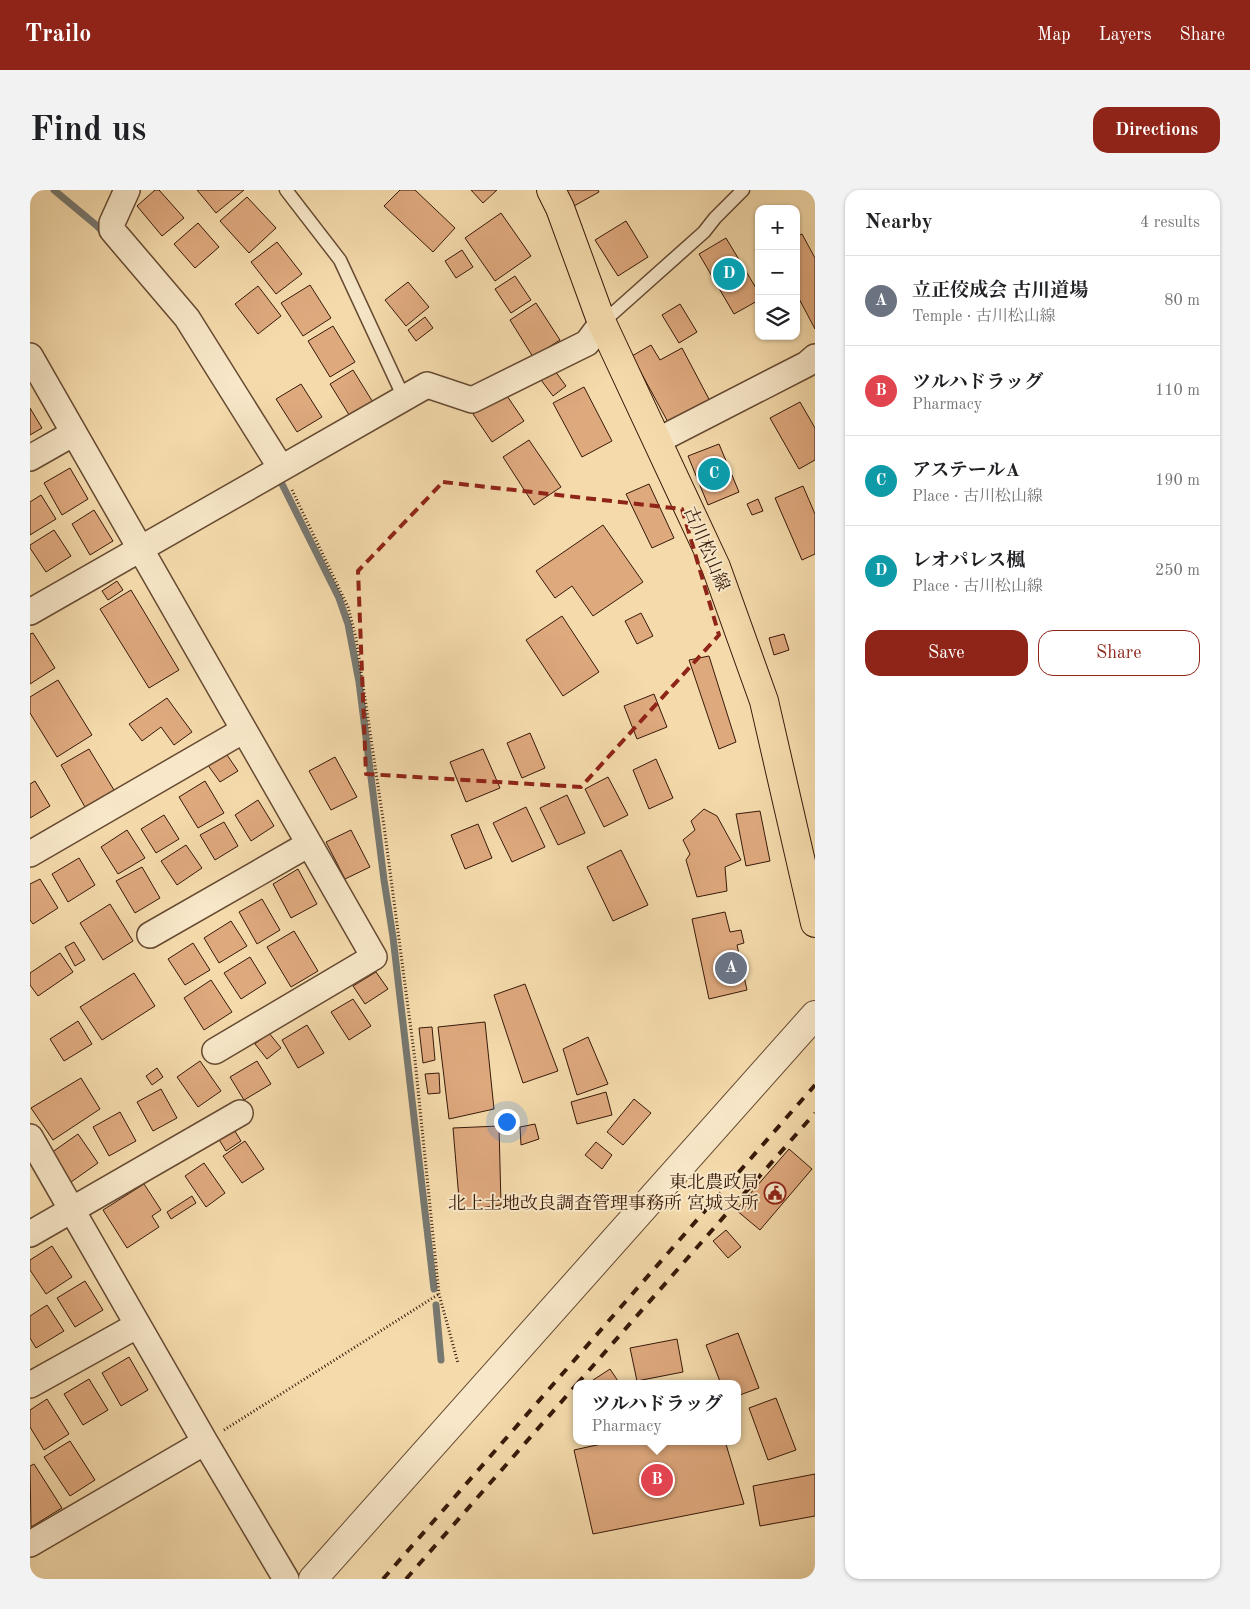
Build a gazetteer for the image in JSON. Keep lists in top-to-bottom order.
{
  "streets": {
    "main road": ["古川松山線"]
  },
  "places": {
    "public building": ["東北農政局 北上土地改良調査管理事務所 宮城支所"]
  },
  "page": {
    "header": "Trailo",
    "nav": ["Map", "Layers", "Share"],
    "buttons": [
      "Directions",
      ["Save", "Share"]
    ],
    "title": "Find us",
    "heading": ["Nearby", "4 results"],
    "map_buttons": ["+", "−"],
    "list": [
      {
        "mark": "A",
        "name": "立正佼成会 古川道場",
        "note": "Temple · 古川松山線",
        "value": "80 m"
      },
      {
        "mark": "B",
        "name": "ツルハドラッグ",
        "note": "Pharmacy",
        "value": "110 m"
      },
      {
        "mark": "C",
        "name": "アステールA",
        "note": "Place · 古川松山線",
        "value": "190 m"
      },
      {
        "mark": "D",
        "name": "レオパレス楓",
        "note": "Place · 古川松山線",
        "value": "250 m"
      }
    ],
    "pins": [
      "D",
      "C",
      "A",
      "B"
    ],
    "popup": ["ツルハドラッグ", "Pharmacy"]
  }
}
